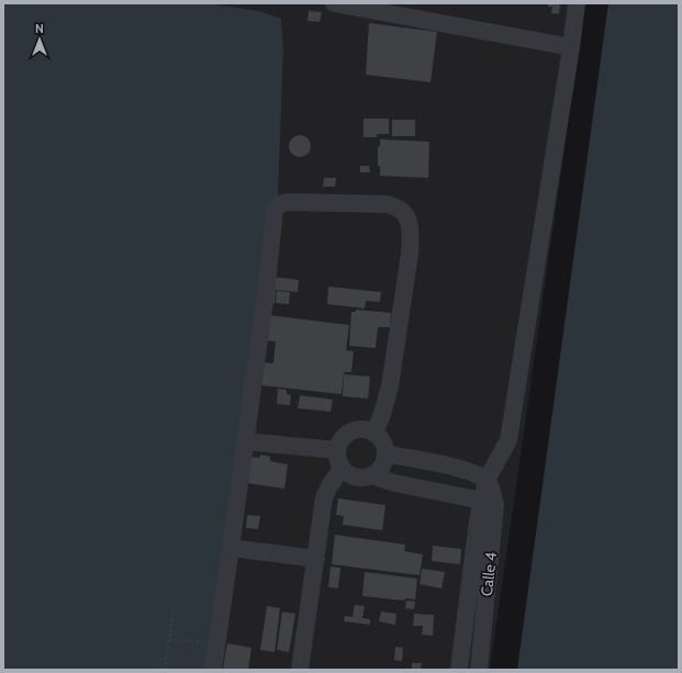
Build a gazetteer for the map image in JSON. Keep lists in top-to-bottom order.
{
  "streets": {
    "lane": ["Calle 4"]
  },
  "north": "top"
}
